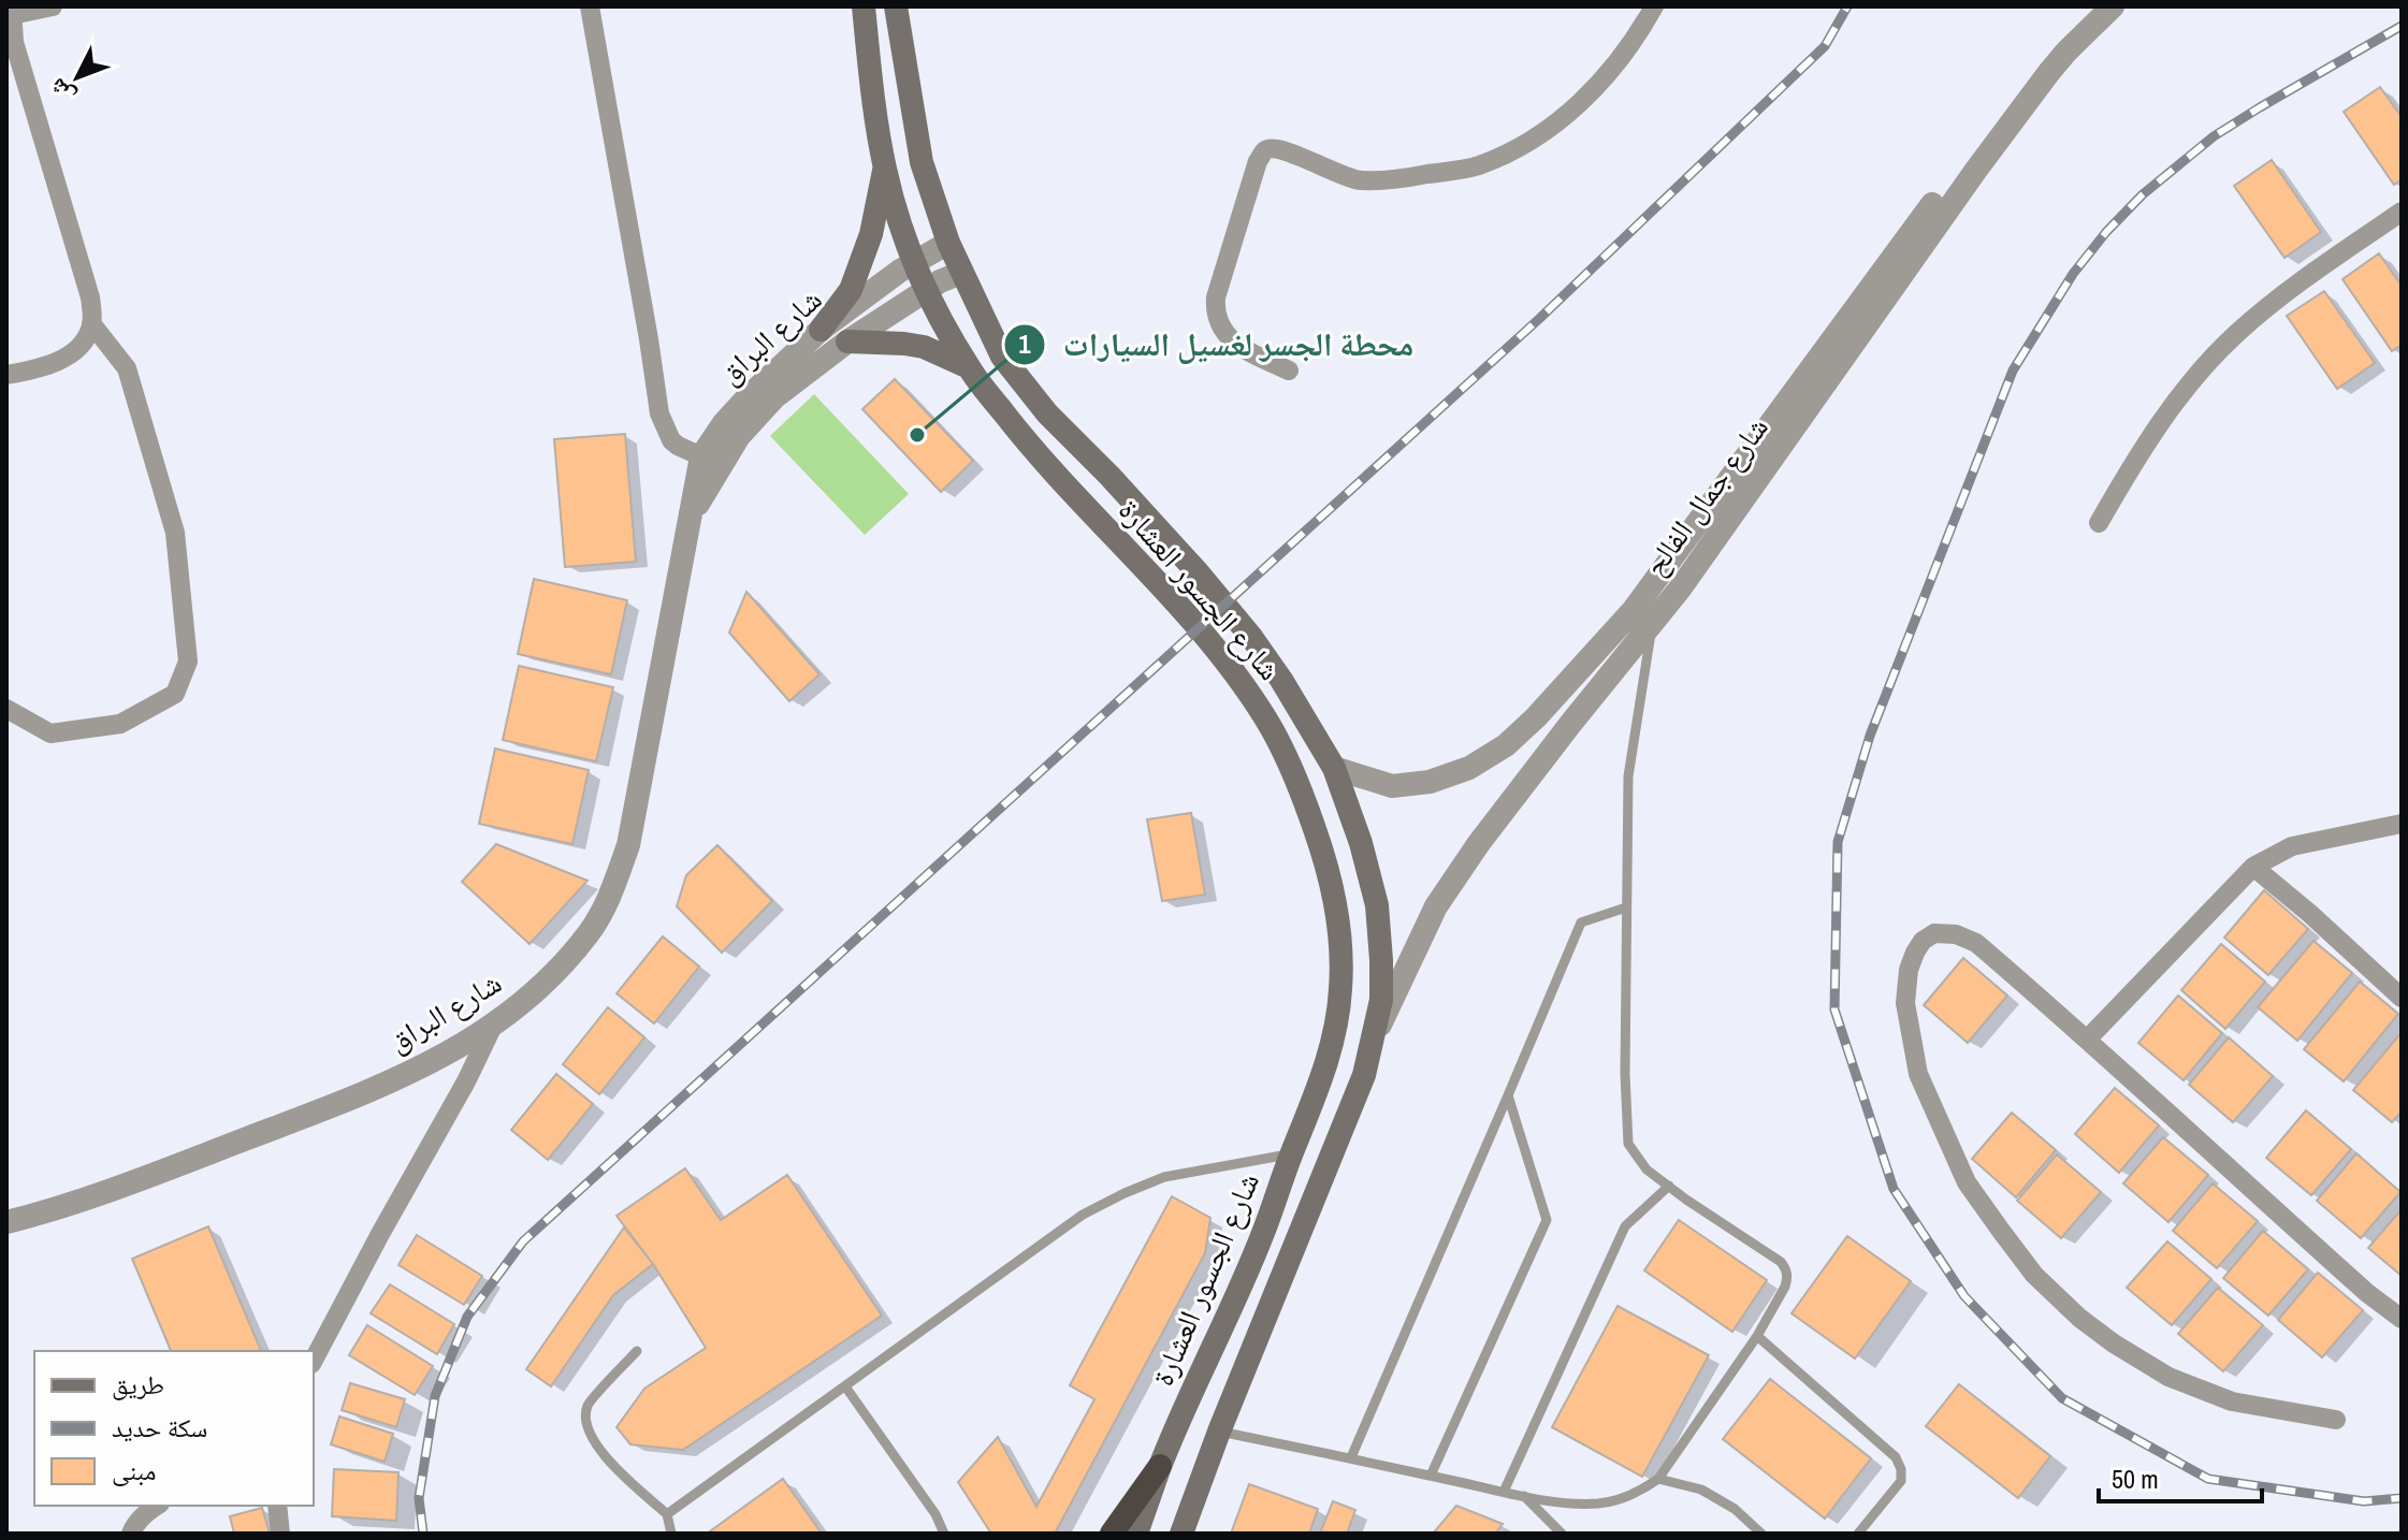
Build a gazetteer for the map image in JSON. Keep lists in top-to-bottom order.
{
  "streets": {
    "main road": ["شارع الجسور العشارة"],
    "street": ["شارع البراق", "شارع جمال الفالح"]
  },
  "crossings": [
    ["شارع البراق", "شارع الجسور العشارة"],
    ["شارع جمال الفالح", "شارع الجسور العشارة"]
  ],
  "places": ["محطة الجسر لغسيل السيارات"],
  "legend": ["طريق", "سكة حديد", "مبنى"],
  "scale_bar": "50 m",
  "north": "bottom left"
}
